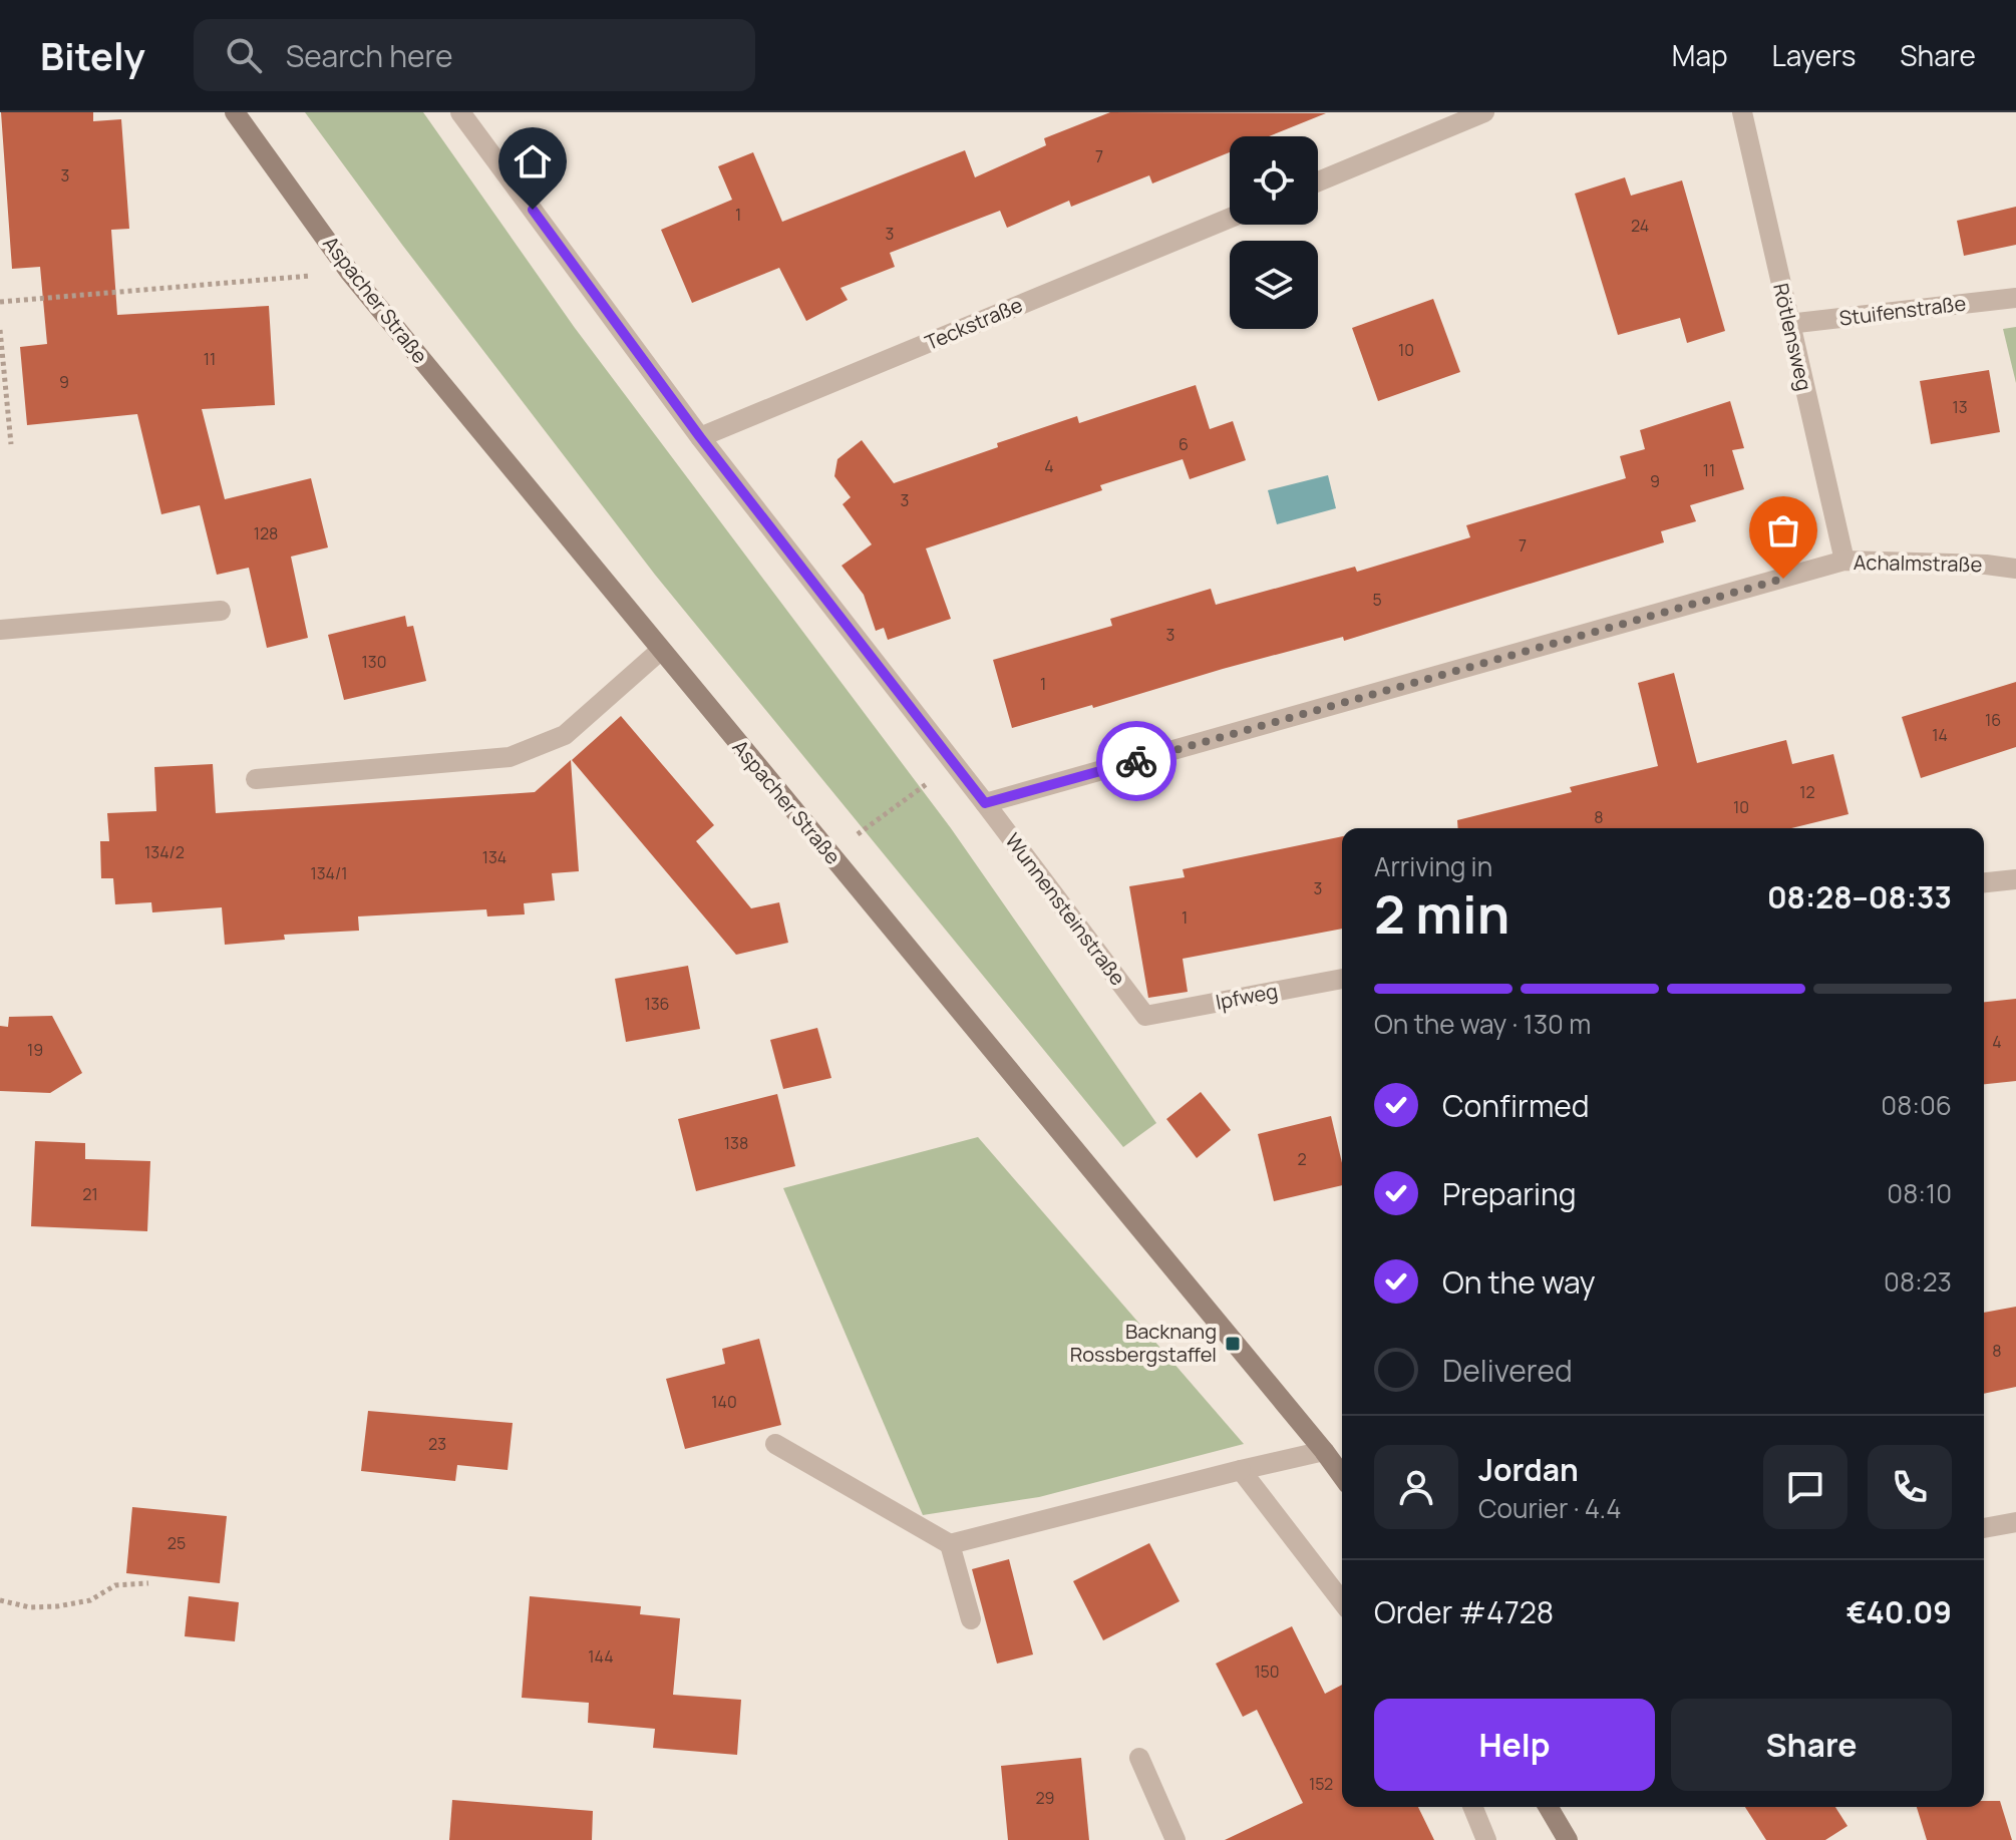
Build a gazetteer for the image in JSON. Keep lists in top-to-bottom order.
{
  "streets": {
    "street": [
      "Aspacher Straße",
      "Stuifenstraße",
      "Teckstraße",
      "Rötlensweg",
      "Achalmstraße",
      "Wunnensteinstraße",
      "Ipfweg"
    ]
  },
  "crossings": [
    ["Stuifenstraße", "Rötlensweg"],
    ["Teckstraße", "Wunnensteinstraße"],
    ["Rötlensweg", "Achalmstraße"],
    ["Achalmstraße", "Wunnensteinstraße"],
    ["Wunnensteinstraße", "Ipfweg"]
  ],
  "places": {
    "transit": ["Backnang Rossbergstaffel"]
  },
  "house_numbers": [
    "7",
    "3",
    "1",
    "24",
    "3",
    "10",
    "11",
    "9",
    "13",
    "6",
    "4",
    "11",
    "9",
    "3",
    "128",
    "7",
    "5",
    "3",
    "130",
    "1",
    "16",
    "14",
    "12",
    "10",
    "8",
    "134/2",
    "134",
    "134/1",
    "3",
    "1",
    "136",
    "4",
    "19",
    "138",
    "2",
    "21",
    "8",
    "140",
    "23",
    "25",
    "144",
    "150",
    "152",
    "29"
  ],
  "page": {
    "header": "Bitely",
    "search": "Search here",
    "nav": ["Map", "Layers", "Share"],
    "heading": ["2 min", "Arriving in", "08:28–08:33"],
    "panel": [
      "Jordan",
      "Courier · 4.4",
      "Order #4728",
      "€40.09"
    ],
    "bar": "On the way · 130 m",
    "list": [
      ["Confirmed", "08:06"],
      ["Preparing", "08:10"],
      ["On the way", "08:23"],
      "Delivered"
    ],
    "buttons": ["Help", "Share"]
  }
}
